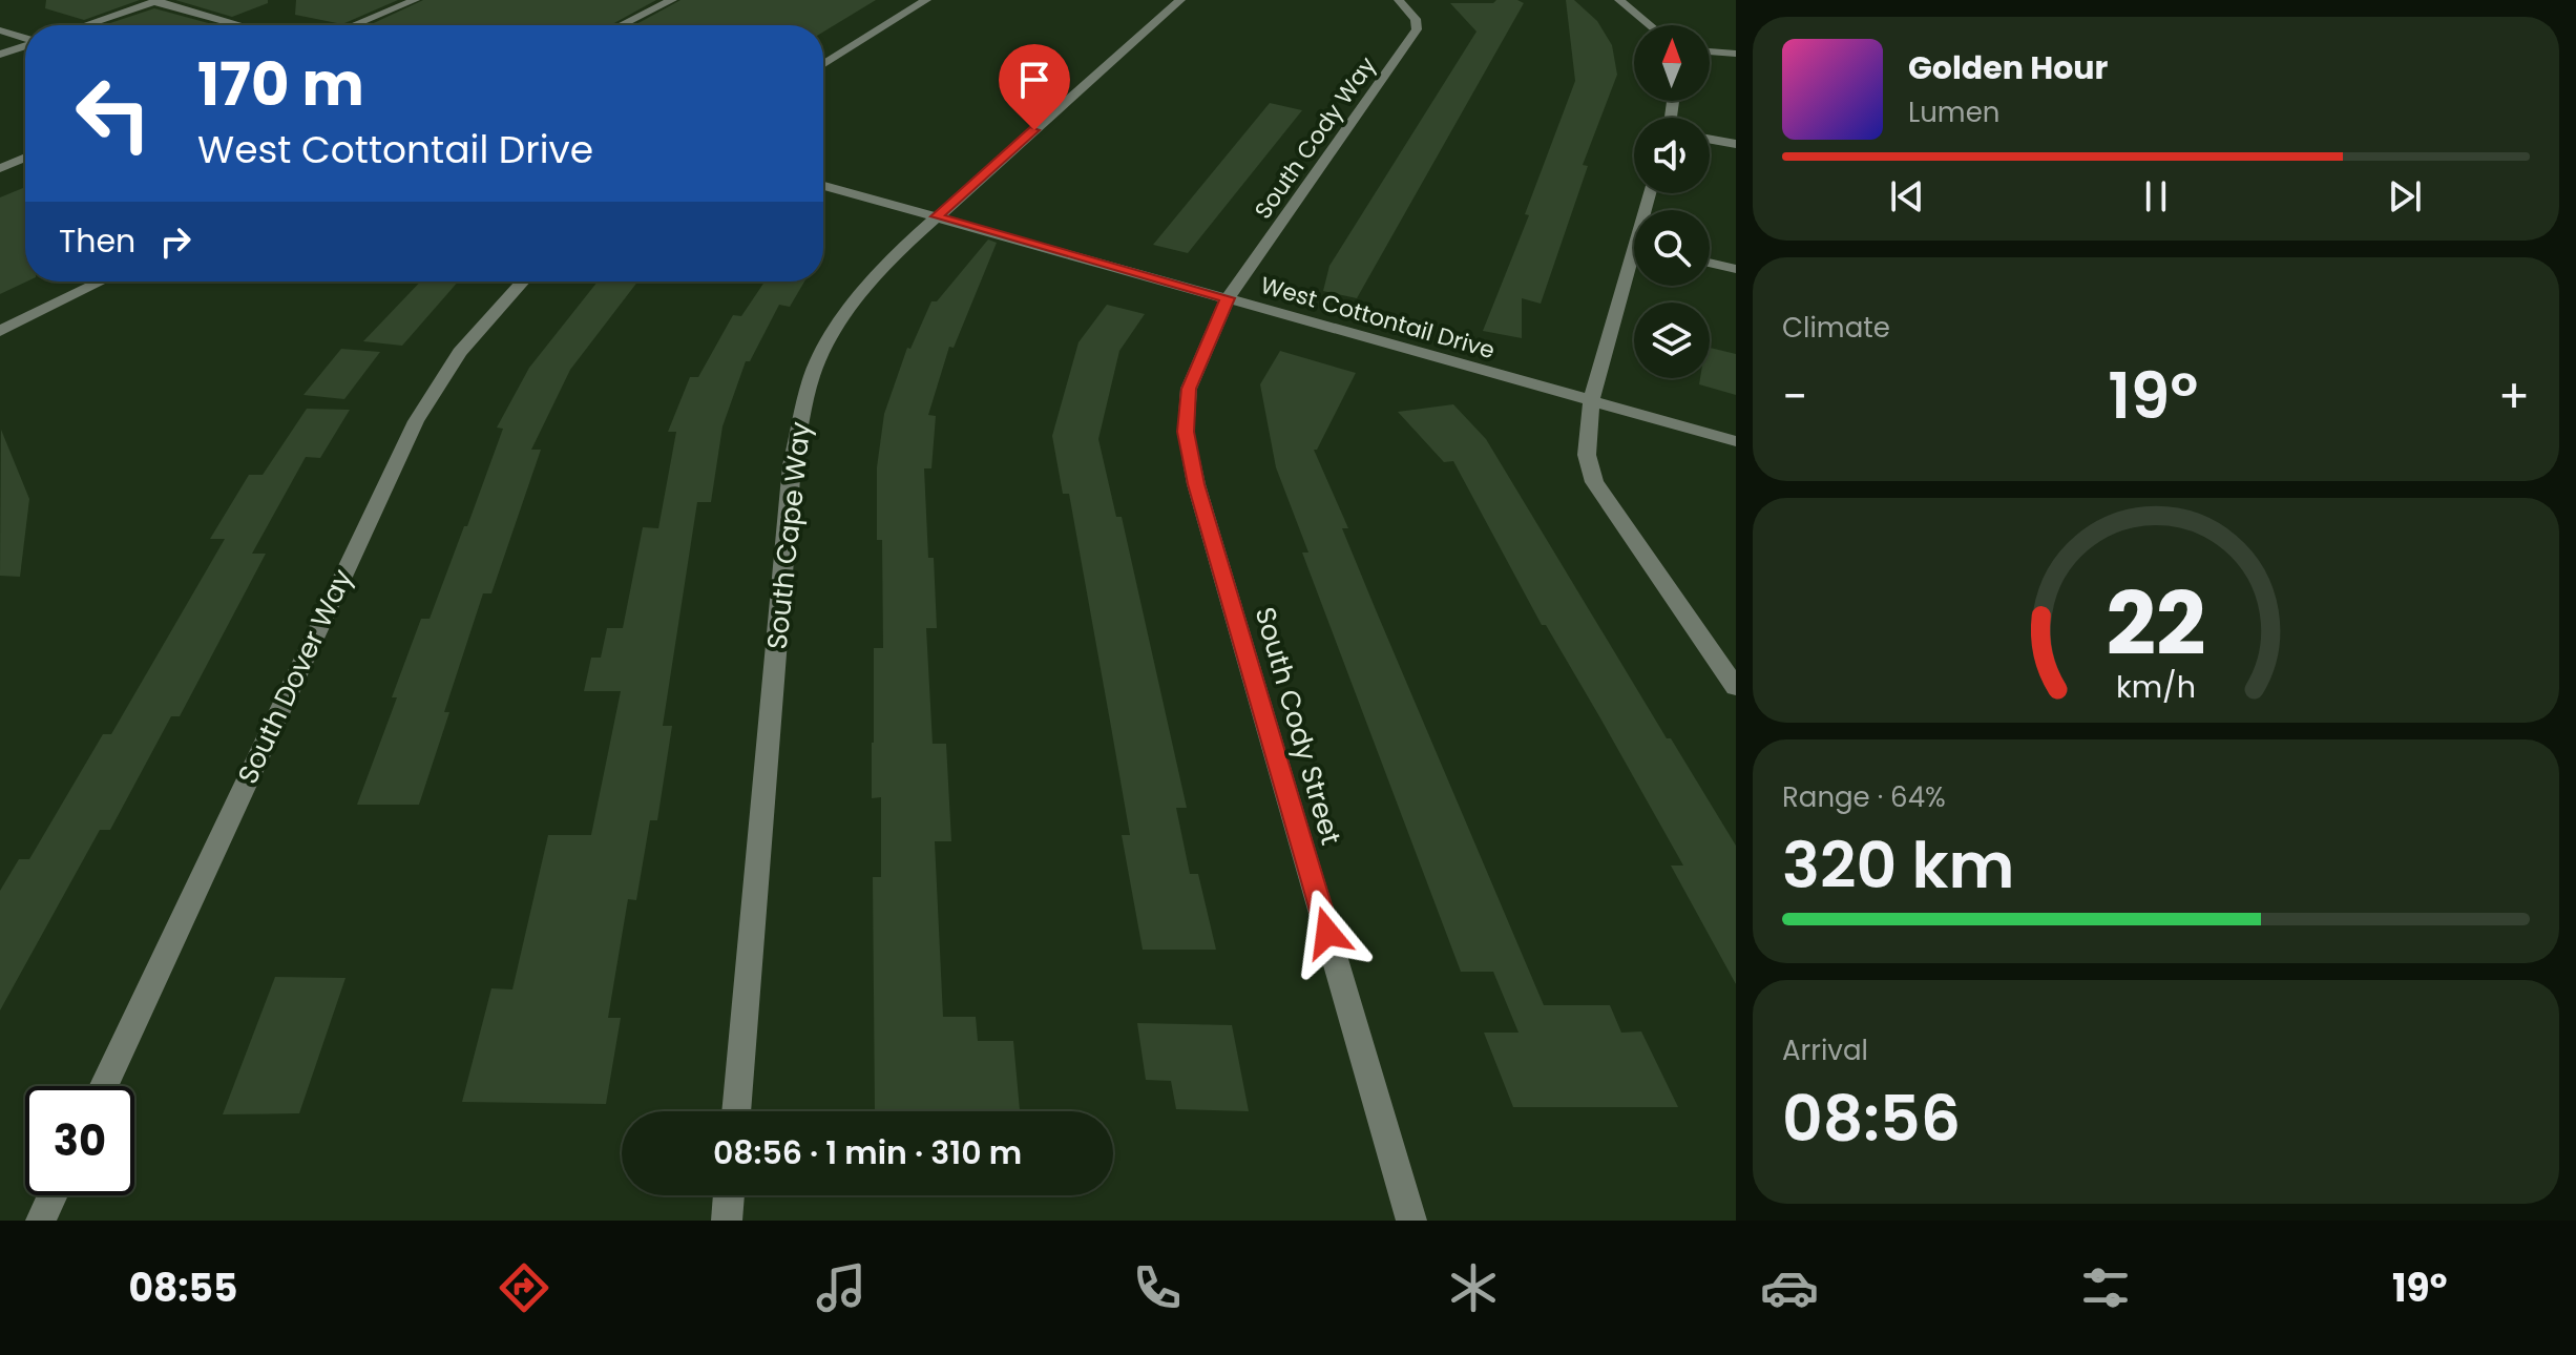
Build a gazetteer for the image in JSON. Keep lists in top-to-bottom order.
{
  "streets": {
    "street": [
      "South Cody Way",
      "West Cottontail Drive",
      "South Cape Way",
      "South Dover Way",
      "South Cody Street"
    ]
  },
  "crossings": [
    ["South Cody Way", "West Cottontail Drive"],
    ["South Cody Way", "South Cody Street"],
    ["West Cottontail Drive", "South Cape Way"],
    ["West Cottontail Drive", "South Cody Street"]
  ],
  "north": "top",
  "page": {
    "turn": ["170 m", "West Cottontail Drive"],
    "song": ["Golden Hour", "Lumen"],
    "then": "Then",
    "tile": [
      "Climate",
      ["Range · 64%", "320 km"],
      ["Arrival", "08:56"]
    ],
    "heat": ["−", "19°", "+"],
    "limit": "30",
    "trip": "08:56 · 1 min · 310 m",
    "tabs": ["08:55", "19°"],
    "gauge": ["22", "km/h"]
  }
}
